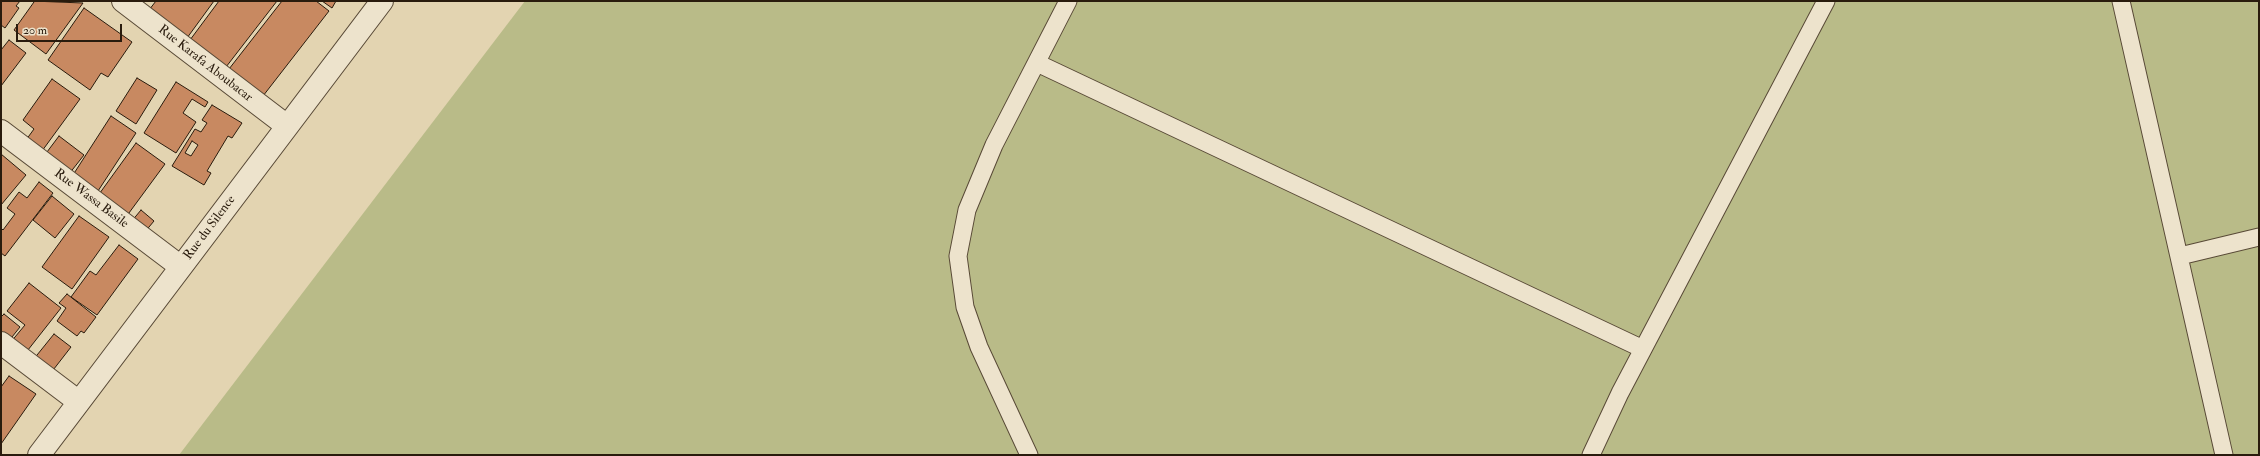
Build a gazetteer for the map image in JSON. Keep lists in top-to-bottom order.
{
  "streets": {
    "street": ["Rue Karafa Aboubacar", "Rue Wassa Basile", "Rue du Silence"]
  },
  "crossings": [
    ["Rue Karafa Aboubacar", "Rue du Silence"],
    ["Rue Wassa Basile", "Rue du Silence"]
  ],
  "scale_bar": "20 m"
}
